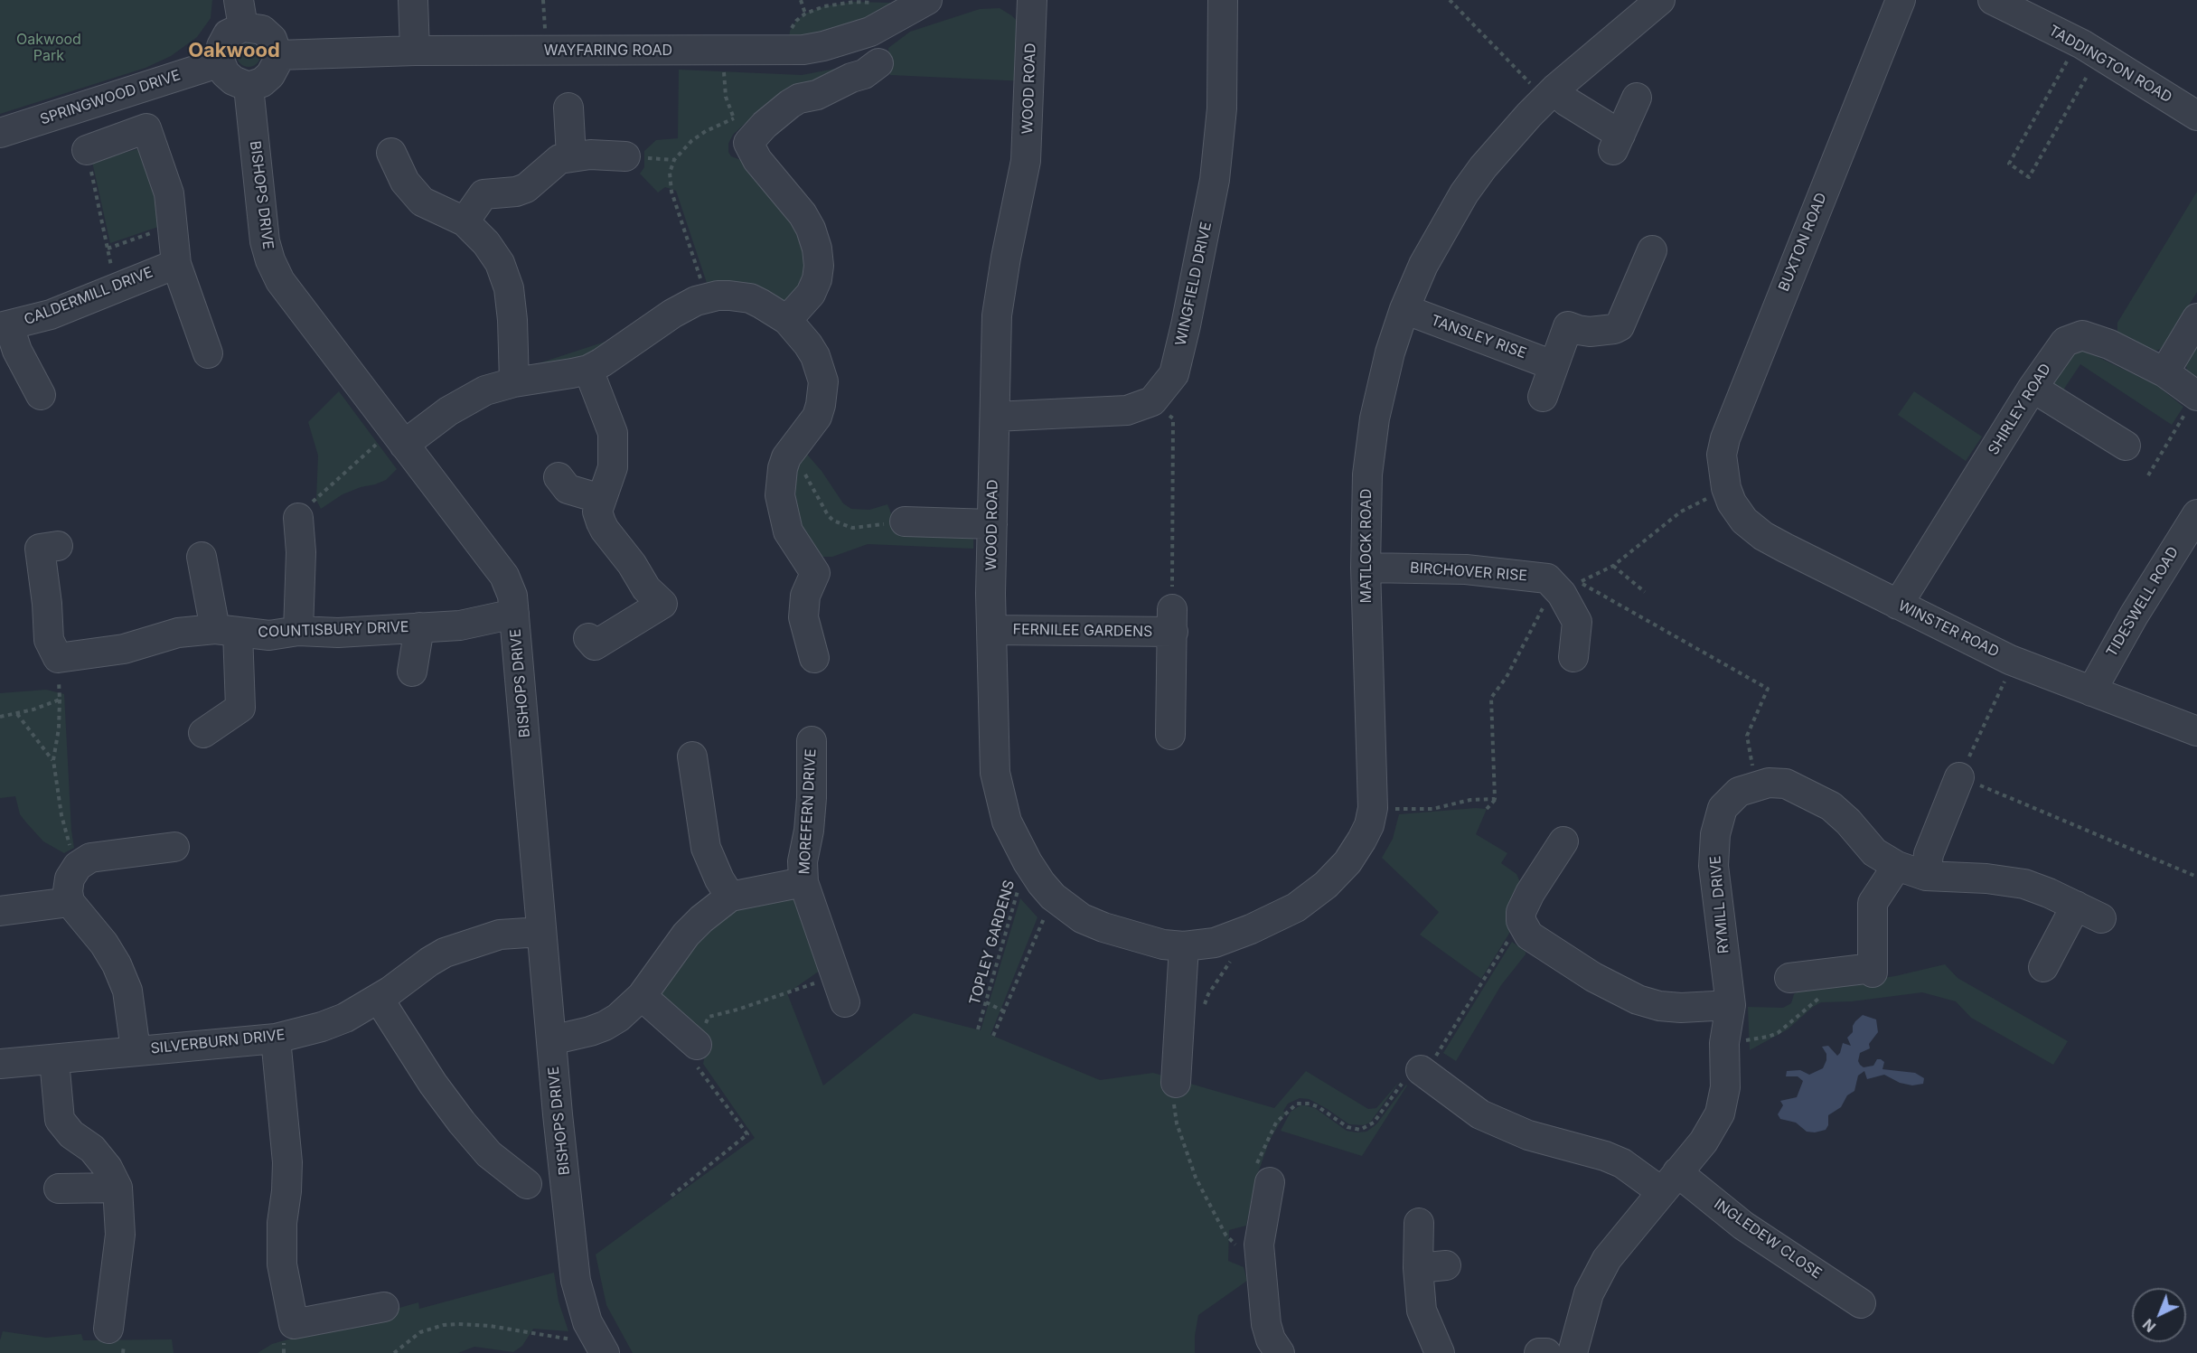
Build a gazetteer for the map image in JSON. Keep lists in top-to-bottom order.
{
  "streets": {
    "street": [
      "WAYFARING ROAD",
      "TADDINGTON ROAD",
      "WOOD ROAD",
      "SPRINGWOOD DRIVE",
      "BISHOPS DRIVE",
      "BUXTON ROAD",
      "WINGFIELD DRIVE",
      "CALDERMILL DRIVE",
      "TANSLEY RISE",
      "SHIRLEY ROAD",
      "MATLOCK ROAD",
      "BIRCHOVER RISE",
      "TIDESWELL ROAD",
      "WINSTER ROAD",
      "COUNTISBURY DRIVE",
      "FERNILEE GARDENS",
      "MOREFERN DRIVE",
      "RYMILL DRIVE",
      "SILVERBURN DRIVE",
      "INGLEDEW CLOSE"
    ],
    "path": ["TOPLEY GARDENS"]
  },
  "crossings": [
    ["WAYFARING ROAD", "SPRINGWOOD DRIVE"],
    ["WAYFARING ROAD", "BISHOPS DRIVE"],
    ["WOOD ROAD", "MATLOCK ROAD"],
    ["WOOD ROAD", "FERNILEE GARDENS"],
    ["WOOD ROAD", "TOPLEY GARDENS"],
    ["SPRINGWOOD DRIVE", "BISHOPS DRIVE"],
    ["BISHOPS DRIVE", "COUNTISBURY DRIVE"],
    ["BISHOPS DRIVE", "MOREFERN DRIVE"],
    ["BISHOPS DRIVE", "SILVERBURN DRIVE"],
    ["BUXTON ROAD", "WINSTER ROAD"],
    ["TANSLEY RISE", "MATLOCK ROAD"],
    ["SHIRLEY ROAD", "WINSTER ROAD"],
    ["MATLOCK ROAD", "BIRCHOVER RISE"],
    ["TIDESWELL ROAD", "WINSTER ROAD"],
    ["RYMILL DRIVE", "INGLEDEW CLOSE"]
  ],
  "districts": ["Oakwood"],
  "parks": ["Oakwood Park"],
  "north": "bottom left"
}
